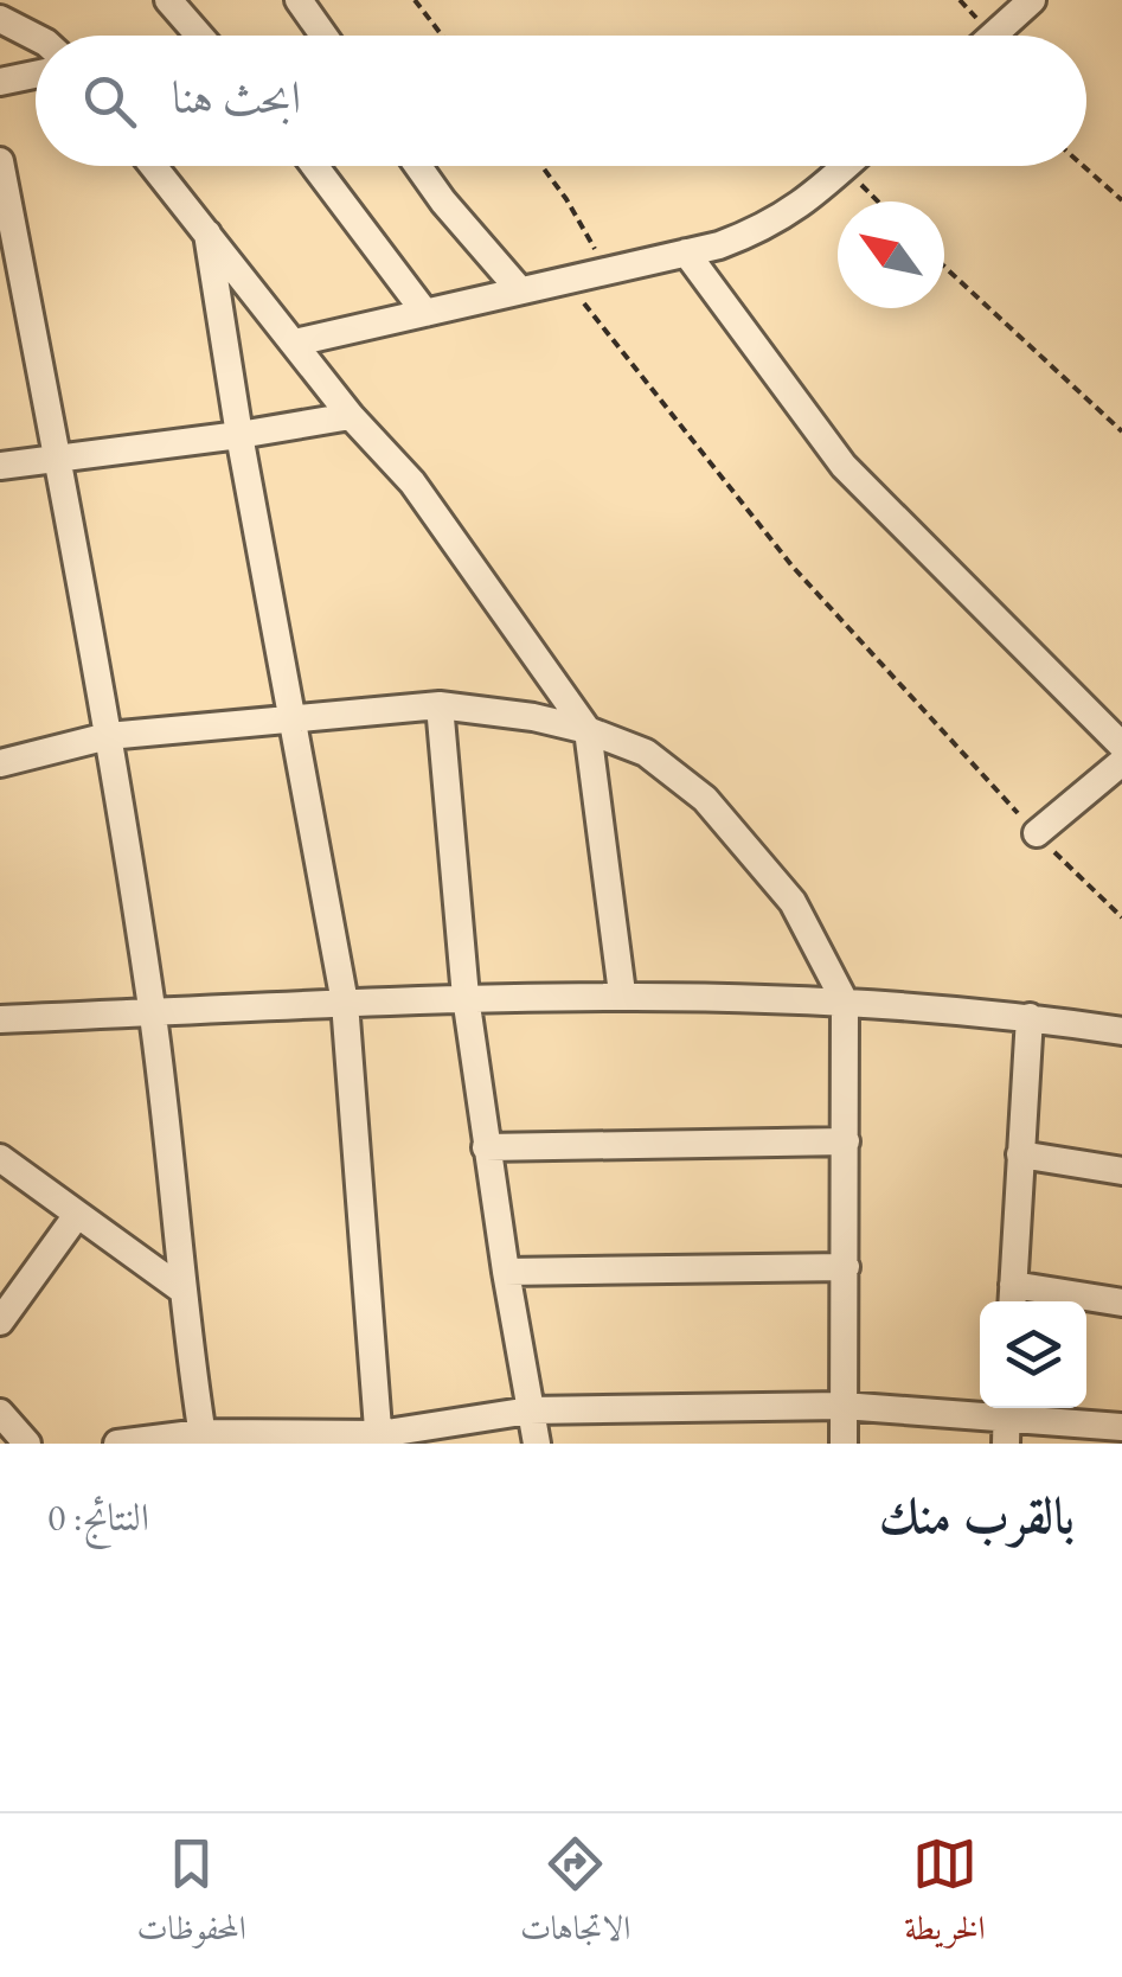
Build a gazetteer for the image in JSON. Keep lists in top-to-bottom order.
{
  "north": "top left",
  "page": {
    "search": "ابحث هنا",
    "heading": ["بالقرب منك", "النتائج: 0"],
    "nav": ["الخريطة", "الاتجاهات", "المحفوظات"]
  }
}
